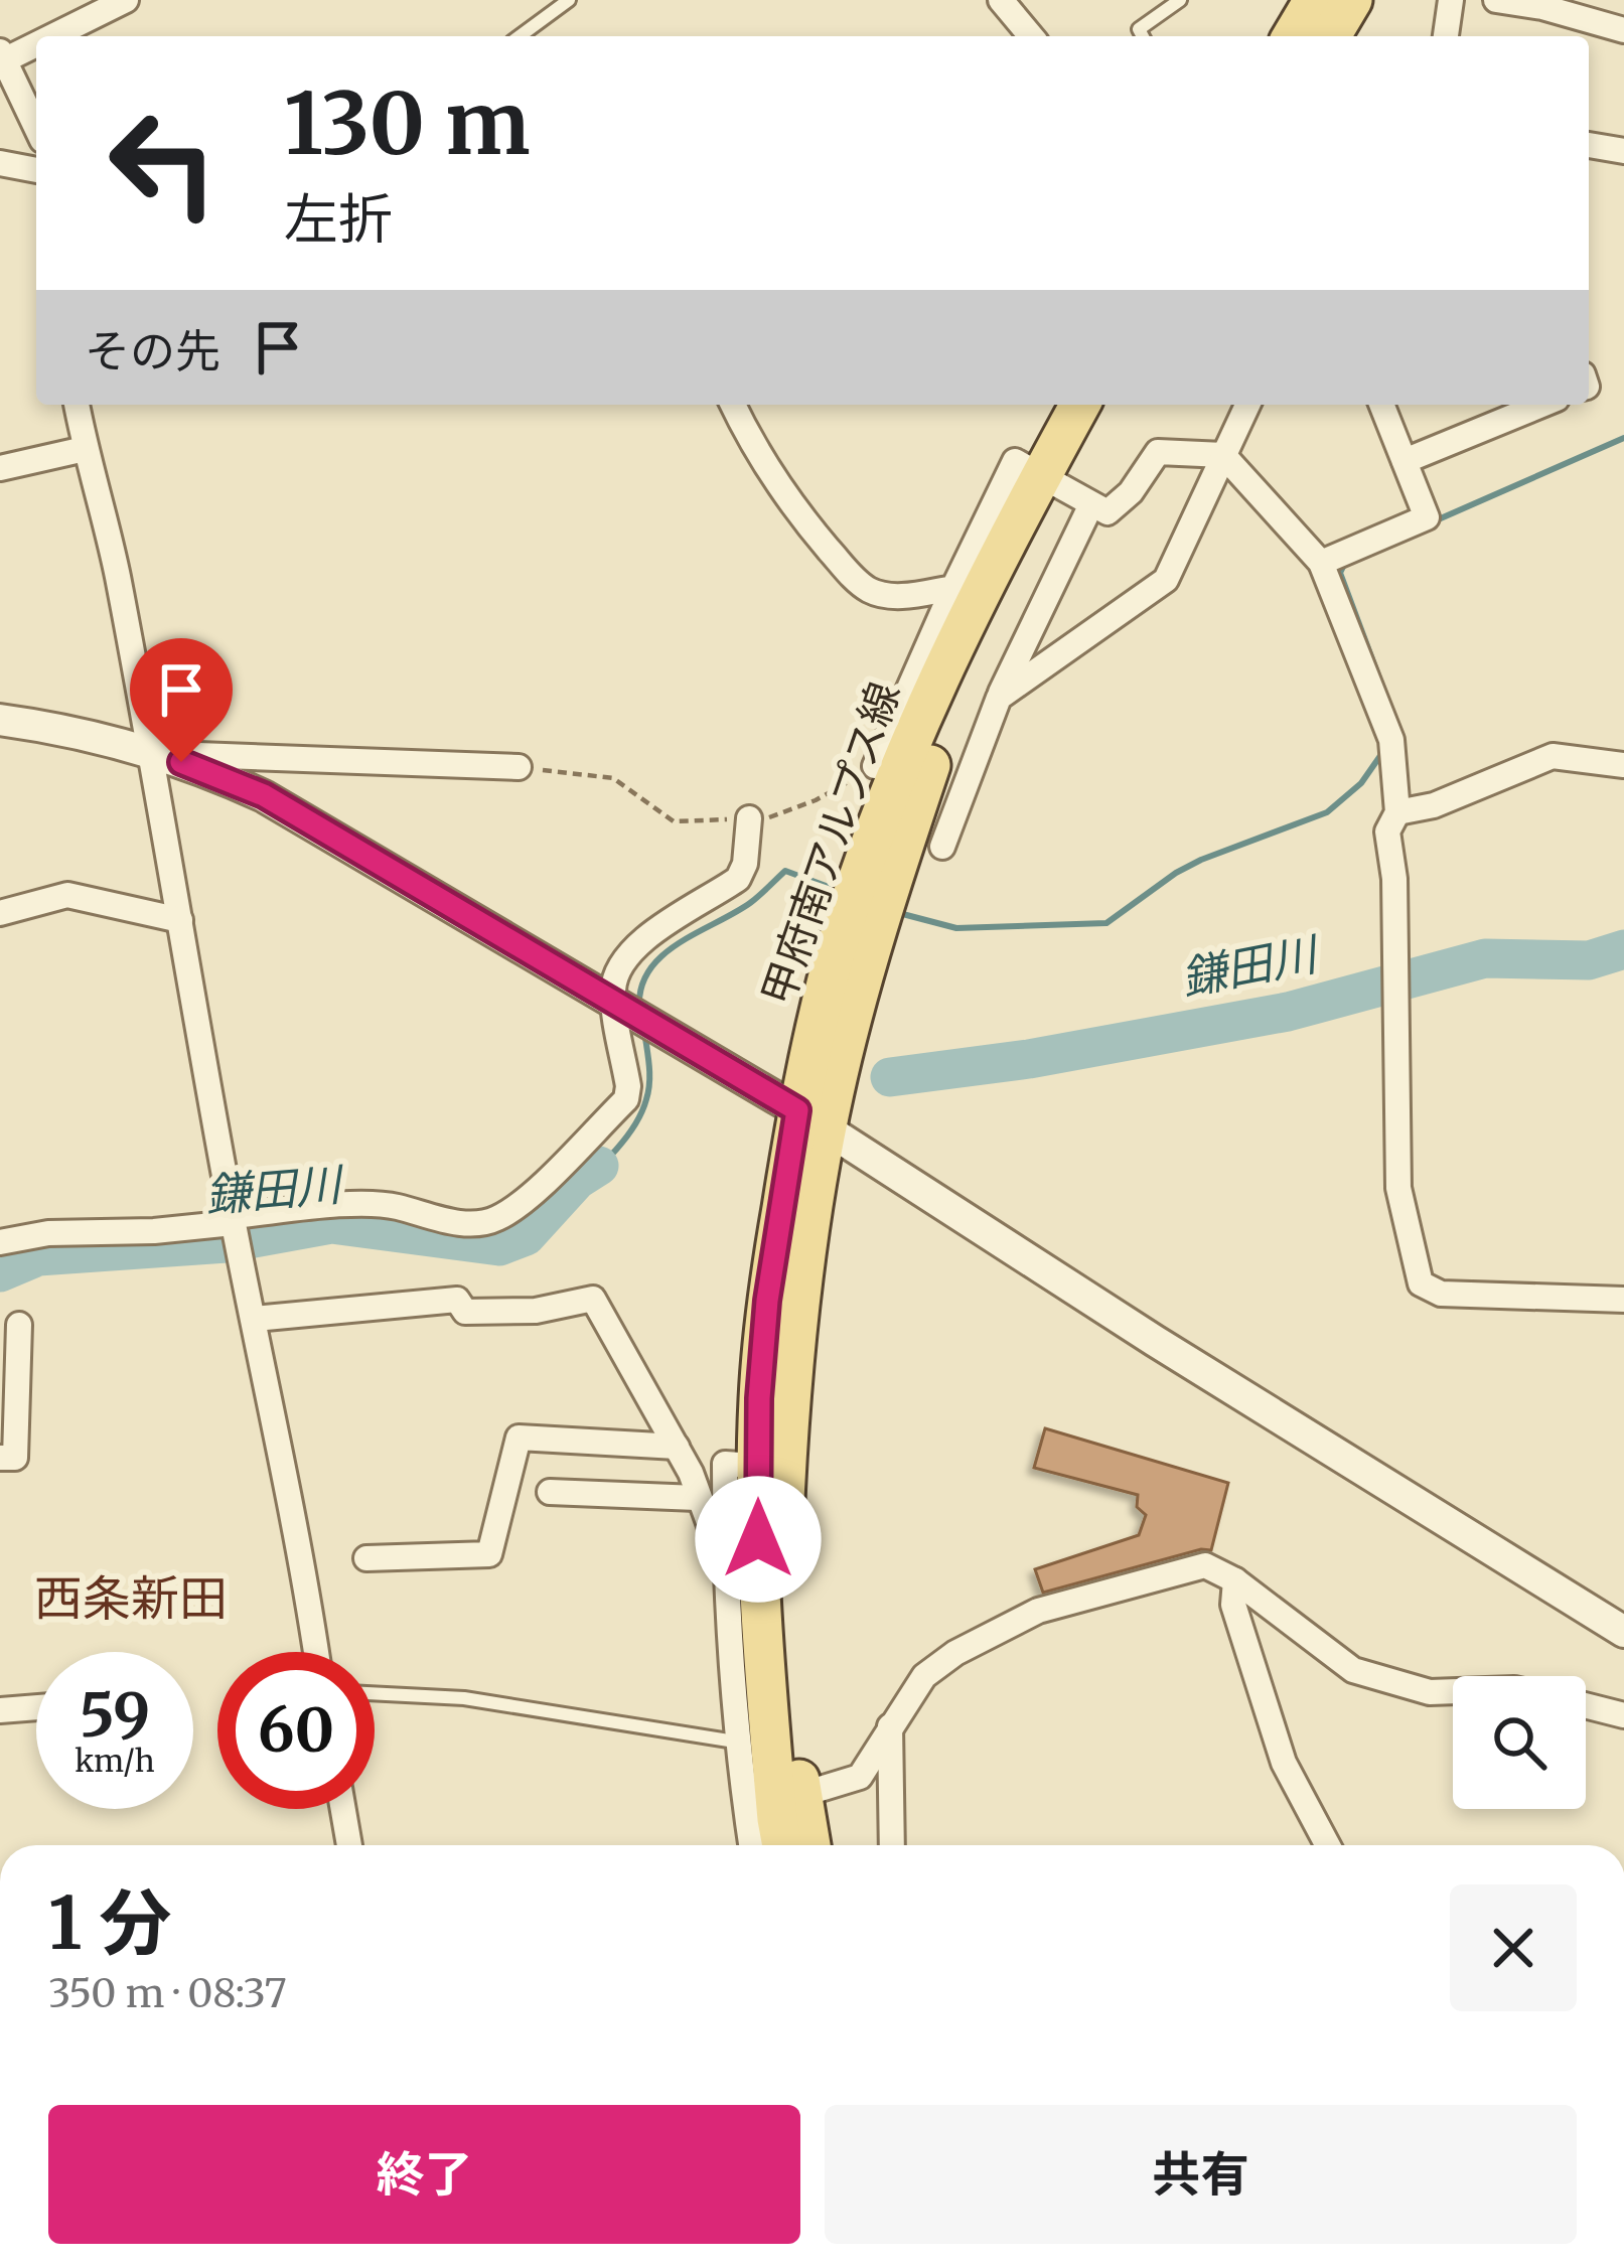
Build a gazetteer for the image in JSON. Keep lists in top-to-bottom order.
{
  "streets": {
    "main road": ["甲府南アルプス線"]
  },
  "districts": ["西条新田"],
  "water": ["鎌田川"],
  "page": {
    "turn": ["130 m", "左折"],
    "then": "その先",
    "speed": "59 km/h",
    "limit": "60",
    "heading": ["1 分", "350 m · 08:37"],
    "buttons": ["終了", "共有"]
  }
}
